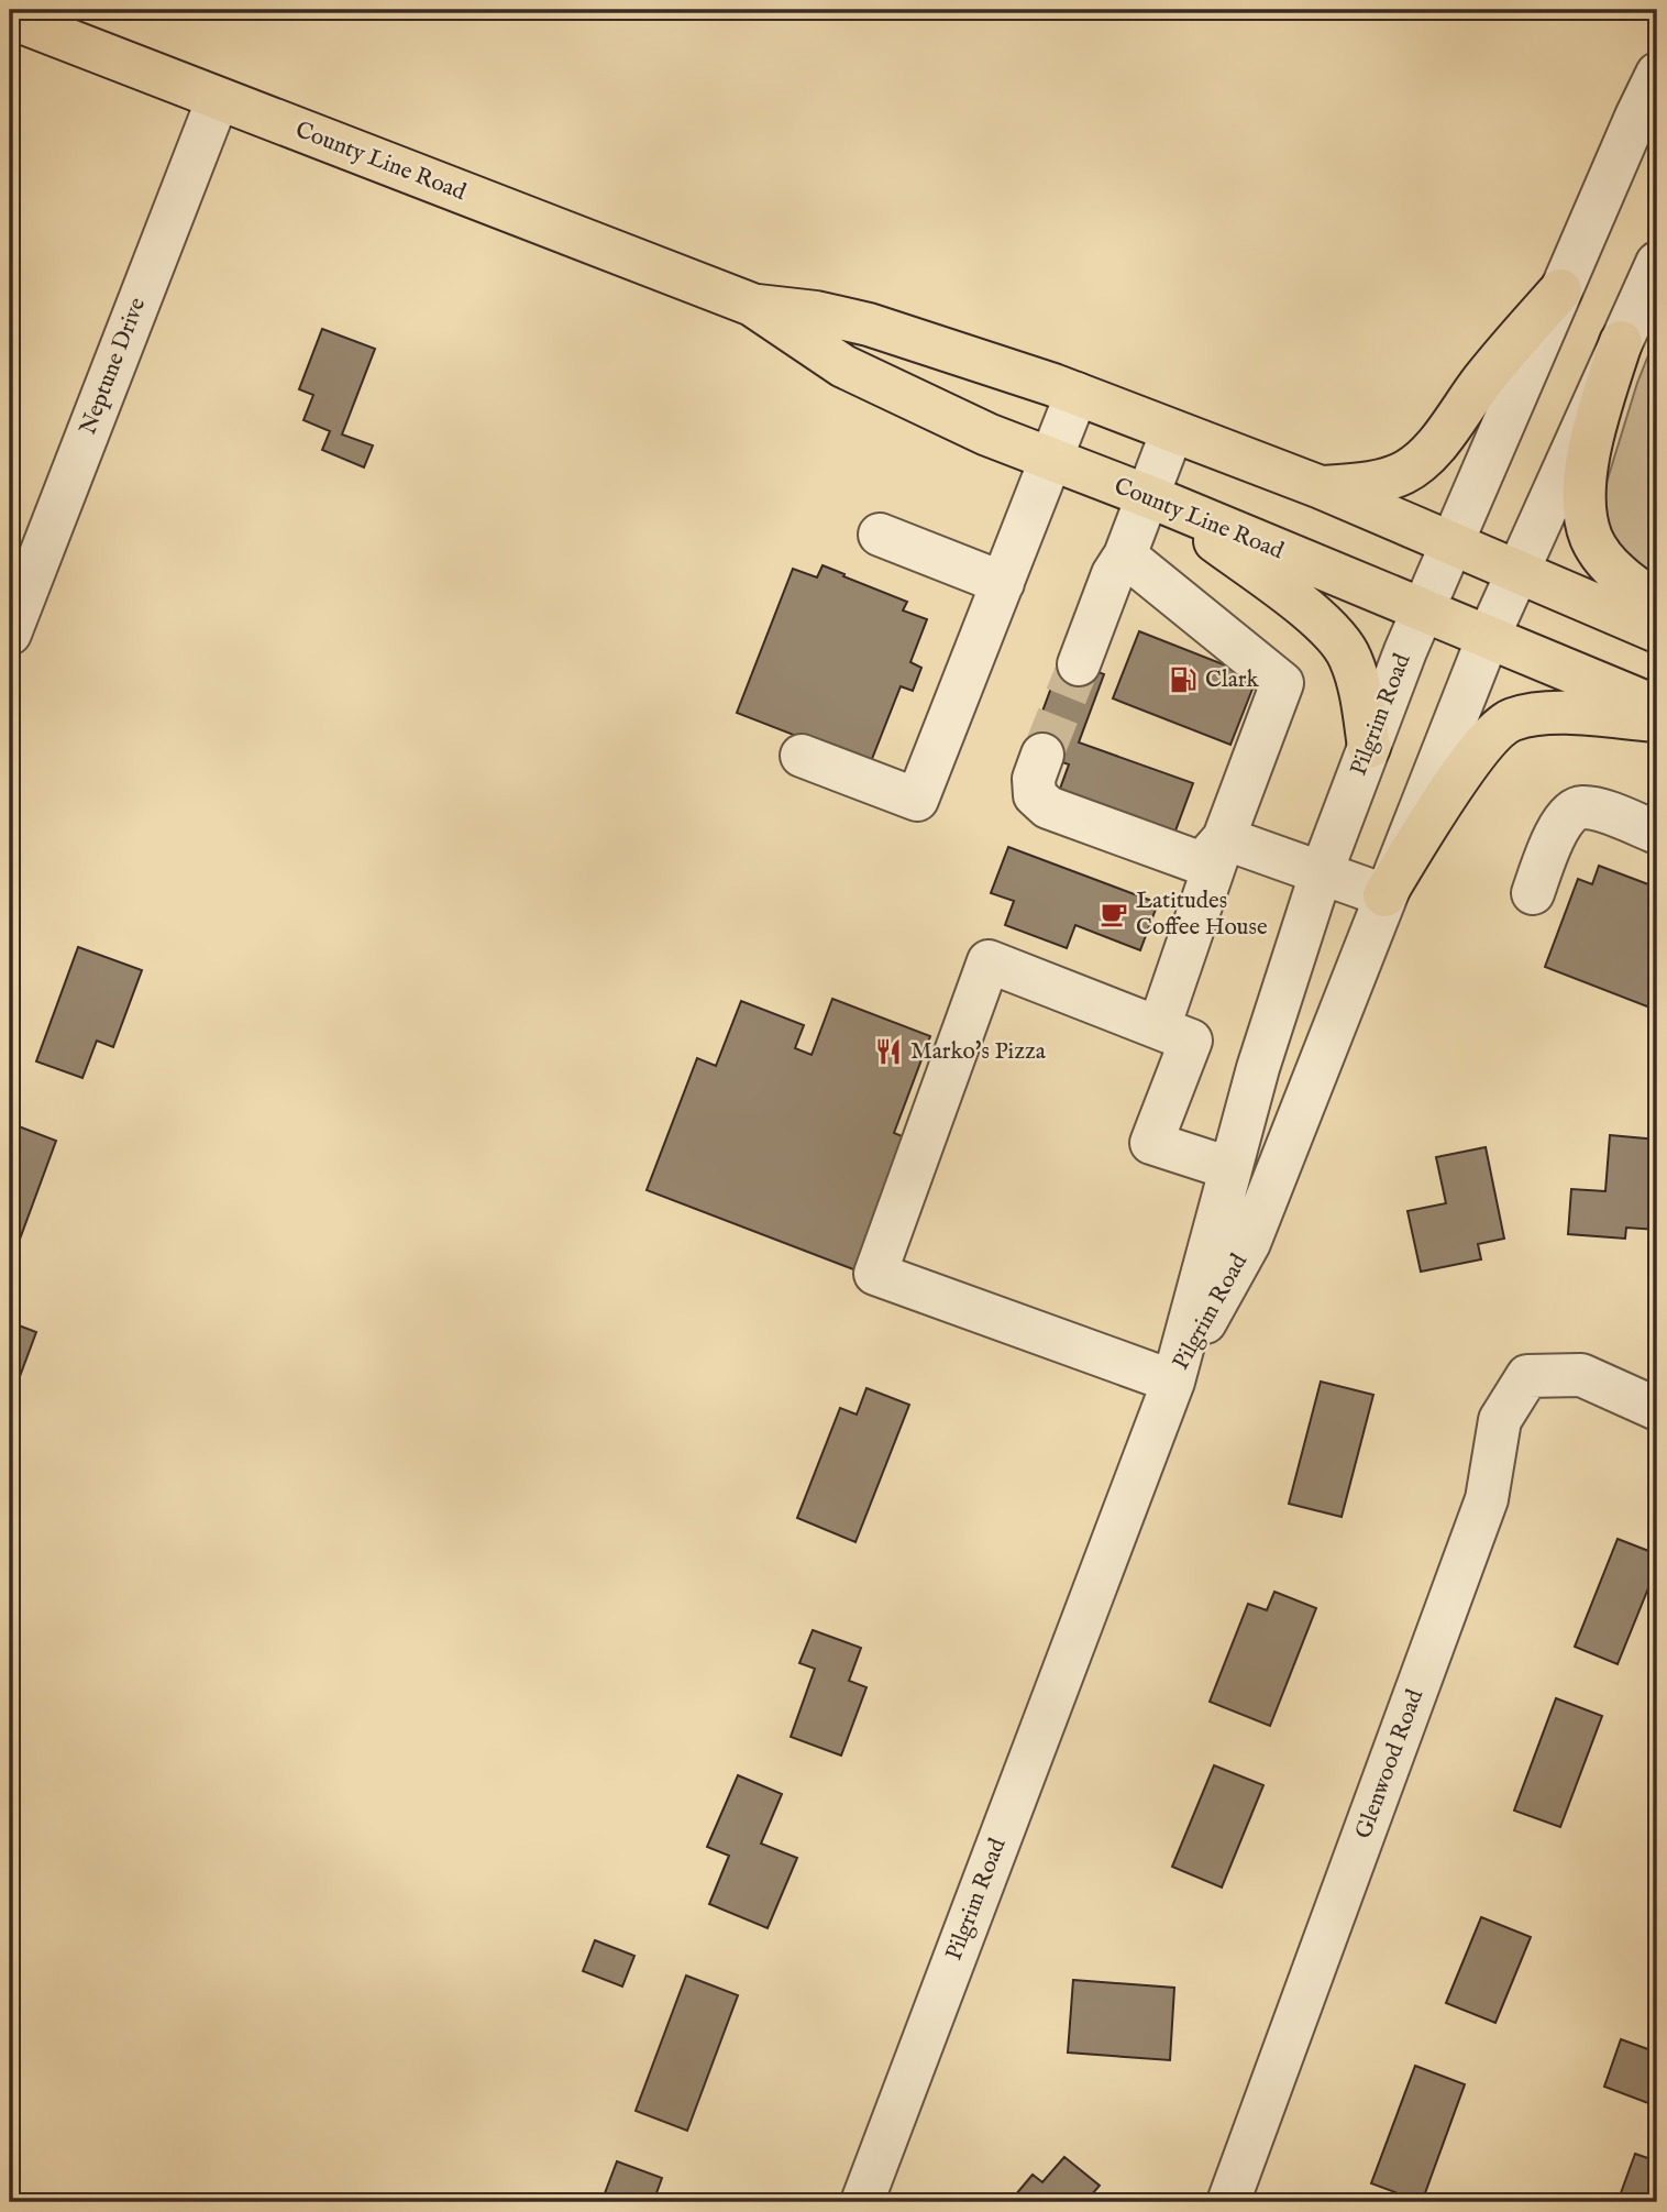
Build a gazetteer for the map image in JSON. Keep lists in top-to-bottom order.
{
  "streets": {
    "main road": ["County Line Road"],
    "street": ["Neptune Drive", "Pilgrim Road", "Glenwood Road"]
  },
  "crossings": [
    ["County Line Road", "Neptune Drive"],
    ["County Line Road", "Pilgrim Road"]
  ],
  "places": {
    "fuel station": ["Clark"],
    "cafe": ["Latitudes Coffee House"],
    "restaurant": ["Marko's Pizza"]
  }
}
